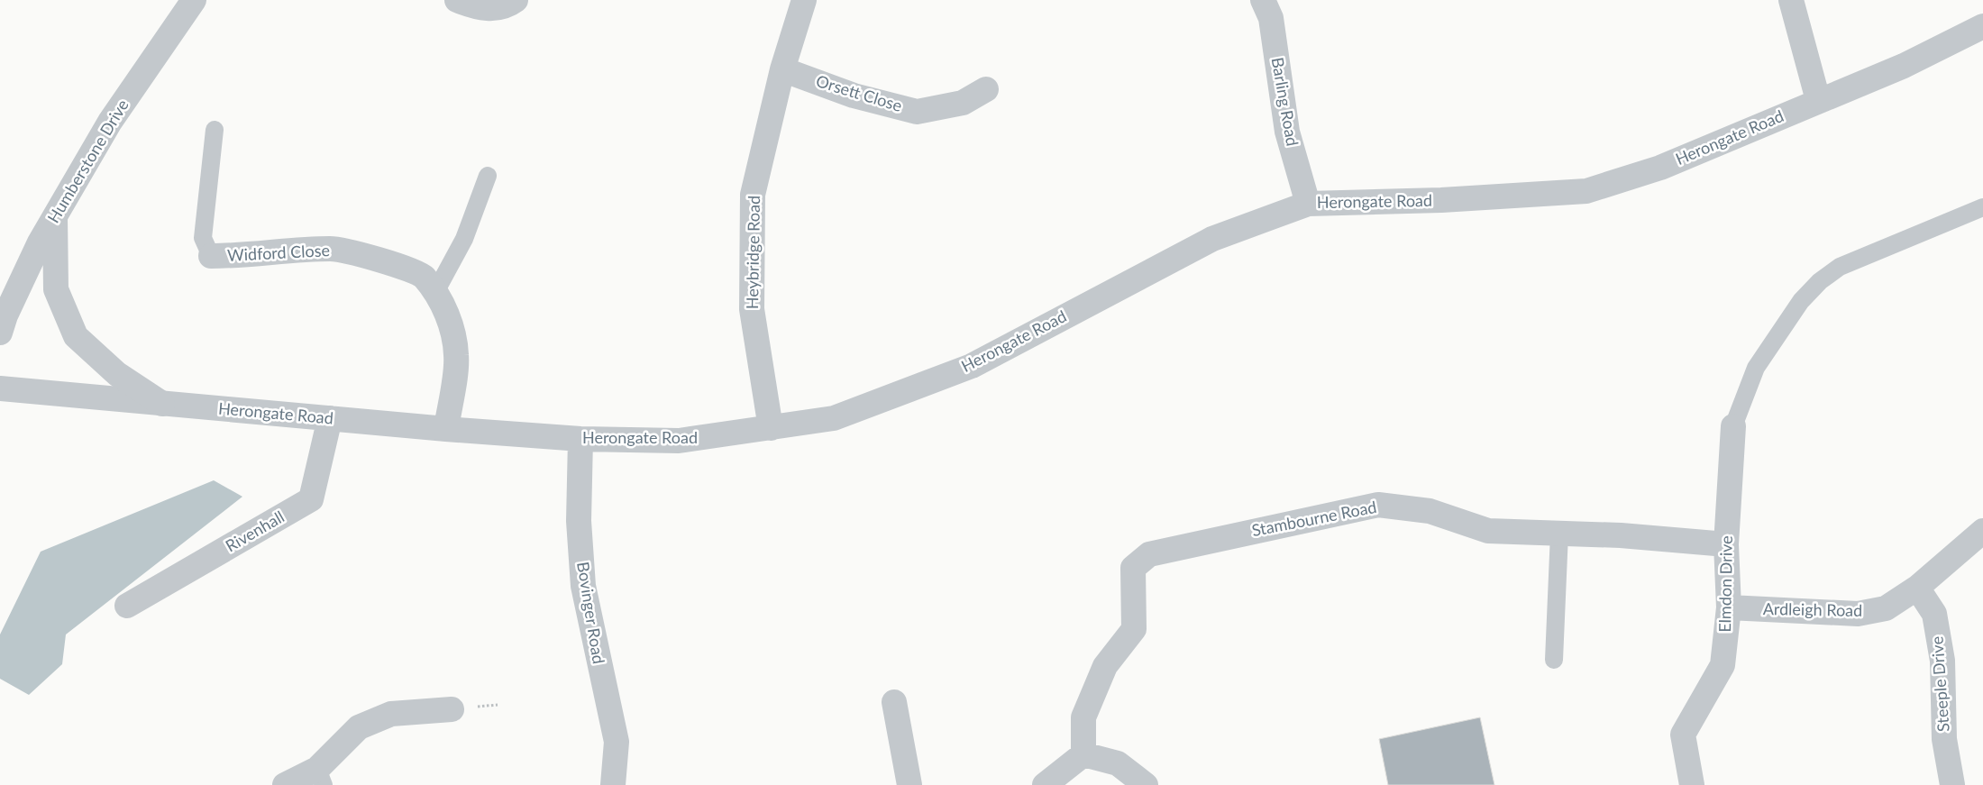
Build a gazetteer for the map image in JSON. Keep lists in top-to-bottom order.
{
  "streets": {
    "street": [
      "Orsett Close",
      "Barling Road",
      "Herongate Road",
      "Humberstone Drive",
      "Heybridge Road",
      "Widford Close",
      "Stambourne Road",
      "Rivenhall",
      "Elmdon Drive",
      "Ardleigh Road",
      "Bovinger Road",
      "Steeple Drive"
    ]
  },
  "crossings": [
    ["Orsett Close", "Heybridge Road"],
    ["Barling Road", "Herongate Road"],
    ["Herongate Road", "Heybridge Road"],
    ["Herongate Road", "Widford Close"],
    ["Herongate Road", "Rivenhall"],
    ["Herongate Road", "Bovinger Road"],
    ["Stambourne Road", "Elmdon Drive"],
    ["Elmdon Drive", "Ardleigh Road"],
    ["Ardleigh Road", "Steeple Drive"]
  ]
}
